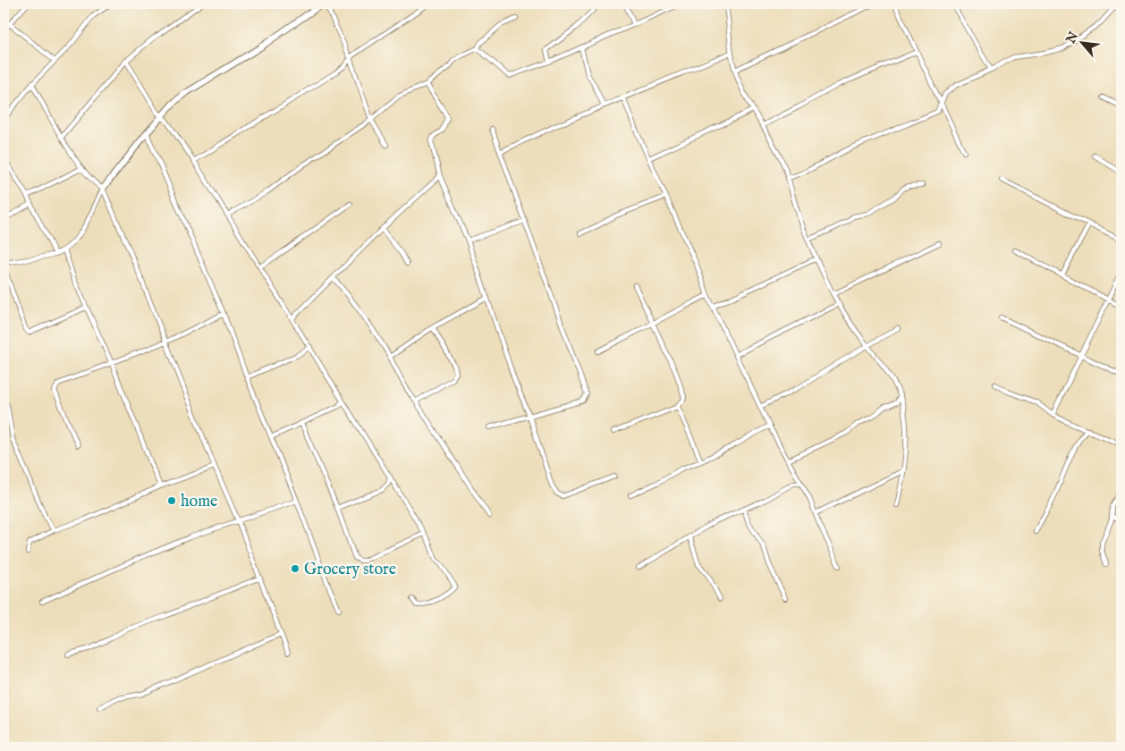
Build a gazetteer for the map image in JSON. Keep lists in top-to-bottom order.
{
  "places": ["home", "Grocery store"],
  "north": "top left"
}
